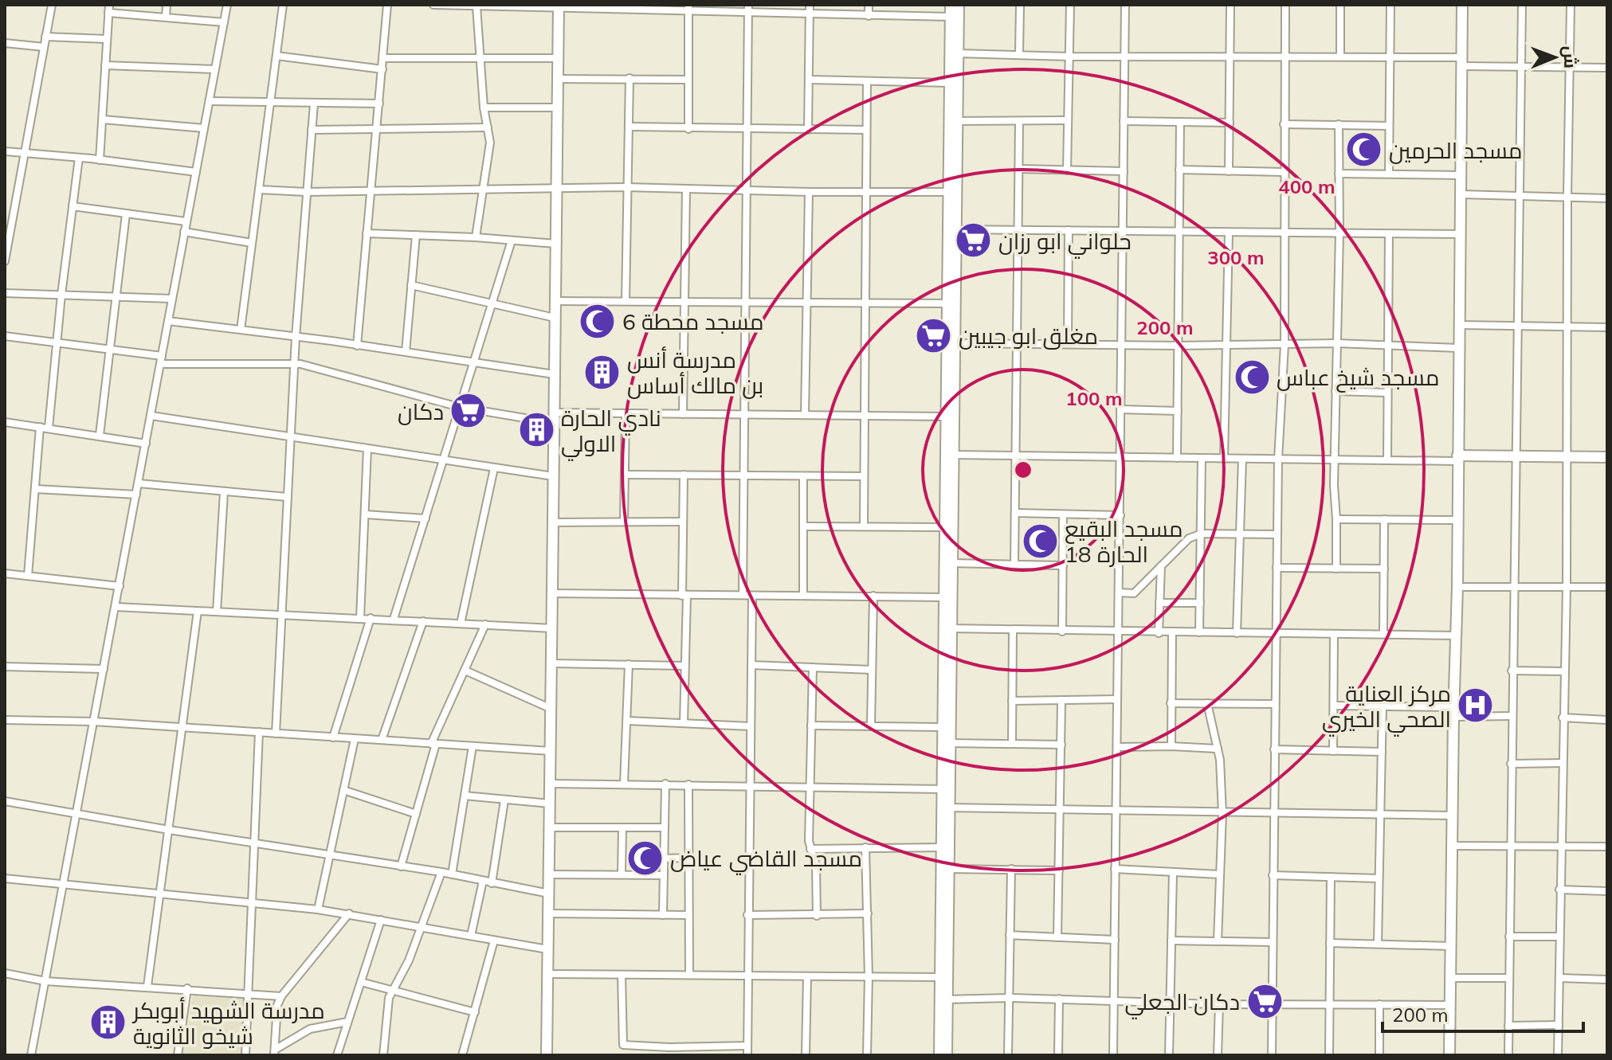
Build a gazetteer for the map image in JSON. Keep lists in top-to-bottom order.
{
  "places": {
    "mosque": [
      "مسجد الحرمين",
      "مسجد محطة 6",
      "مسجد شيخ عباس",
      "مسجد البقيع الحارة 18",
      "مسجد القاضي عياض"
    ],
    "supermarket": [
      "حلواني ابو رزان",
      "مغلق ابو جيبين",
      "دكان",
      "دكان الجعلي"
    ],
    "building": ["مدرسة أنس بن مالك أساس", "نادي الحارة الاولي", "مدرسة الشهيد أبوبكر شيخو الثانوية"],
    "hospital": ["مركز العناية الصحي الخيري"]
  },
  "scale_bar": "200 m",
  "north": "right",
  "rings": [
    "400 m",
    "300 m",
    "200 m",
    "100 m"
  ]
}
